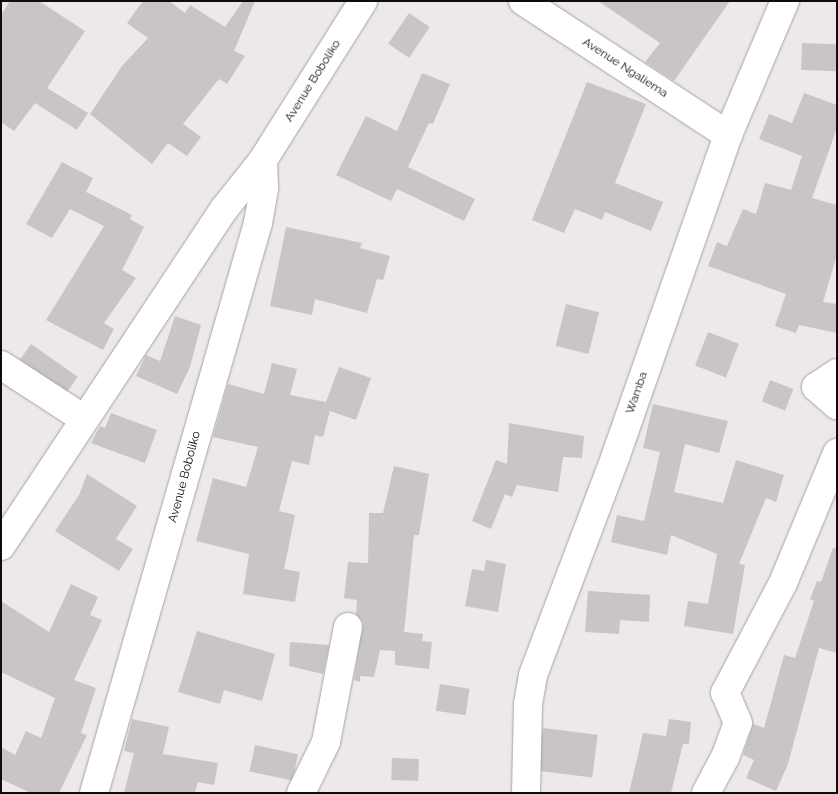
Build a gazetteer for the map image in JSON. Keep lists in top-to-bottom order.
{
  "streets": {
    "street": ["Avenue Ngaliema", "Avenue Boboliko", "Wamba"]
  },
  "crossings": [
    ["Avenue Ngaliema", "Wamba"]
  ]
}
